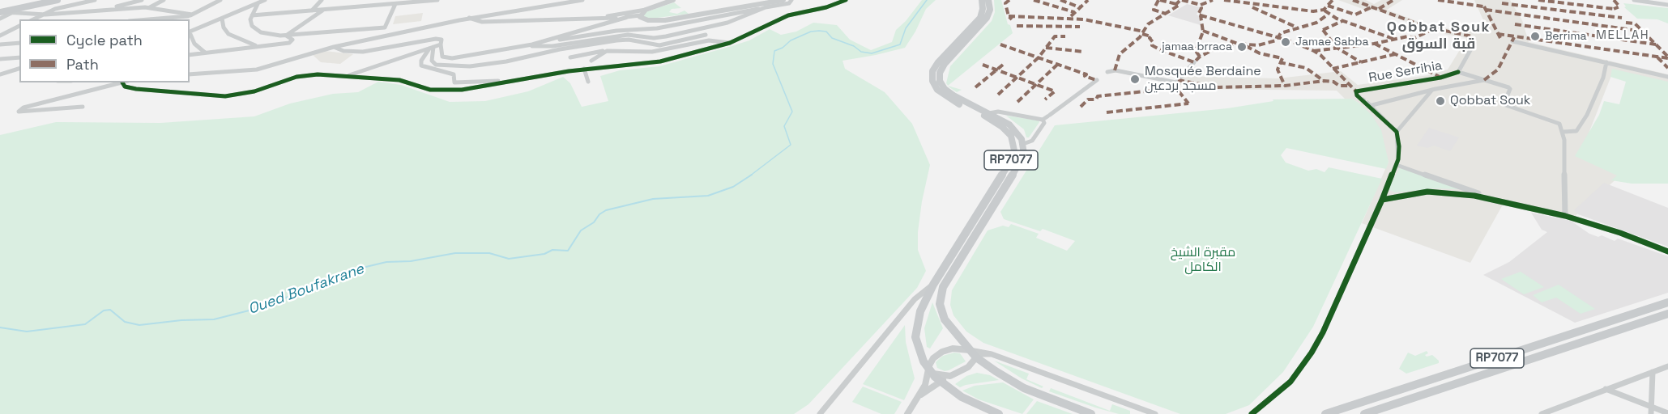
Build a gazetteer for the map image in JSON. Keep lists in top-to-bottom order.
{
  "streets": {
    "main road": ["RP7077"],
    "street": ["Rue Serrihia"]
  },
  "districts": ["Qobbat Souk قبة السوق", "MELLAH"],
  "water": ["Oued Boufakrane"],
  "parks": ["مقبرة الشيخ الكامل"],
  "places": [
    "Berrima",
    "Jamae Sabba",
    "jamaa brraca",
    "Mosquée Berdaine مسجد بردعين",
    "Qobbat Souk"
  ],
  "legend": ["Cycle path", "Path"]
}
